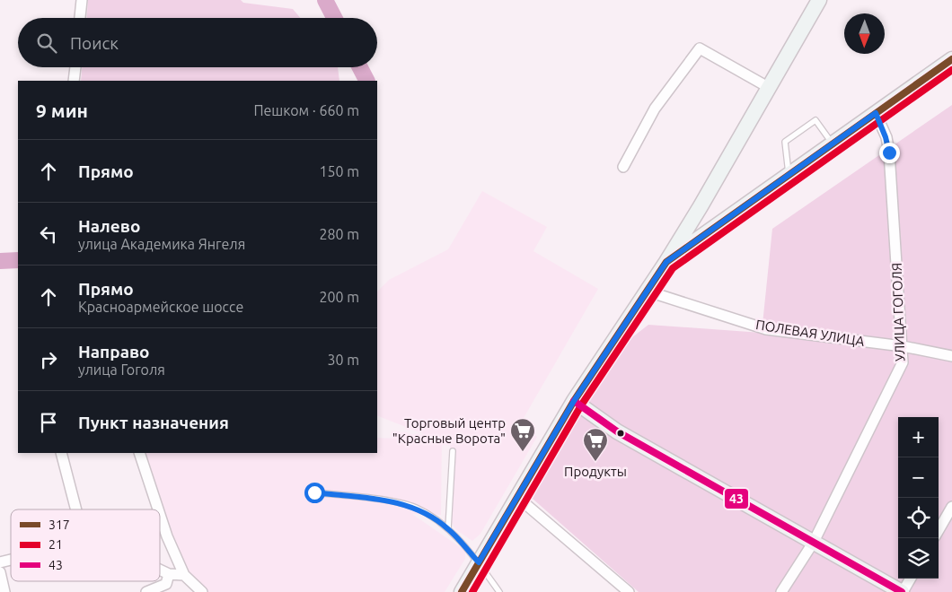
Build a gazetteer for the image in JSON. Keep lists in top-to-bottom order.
{
  "streets": {
    "street": ["УЛИЦА ГОГОЛЯ", "ПОЛЕВАЯ УЛИЦА"]
  },
  "crossings": [
    ["УЛИЦА ГОГОЛЯ", "ПОЛЕВАЯ УЛИЦА"]
  ],
  "places": {
    "supermarket": ["Торговый центр \"Красные Ворота\"", "Продукты"]
  },
  "lines": ["transit line 317", "transit line 21", "transit line 43"],
  "legend": ["317", "21", "43"],
  "north": "bottom",
  "page": {
    "search": "Поиск",
    "heading": ["9 мин", "Пешком · 660 m"],
    "list": [
      ["Прямо", "150 m"],
      ["Налево", "улица Академика Янгеля", "280 m"],
      ["Прямо", "Красноармейское шоссе", "200 m"],
      ["Направо", "улица Гоголя", "30 m"],
      "Пункт назначения"
    ],
    "map_buttons": ["+", "−"]
  }
}
